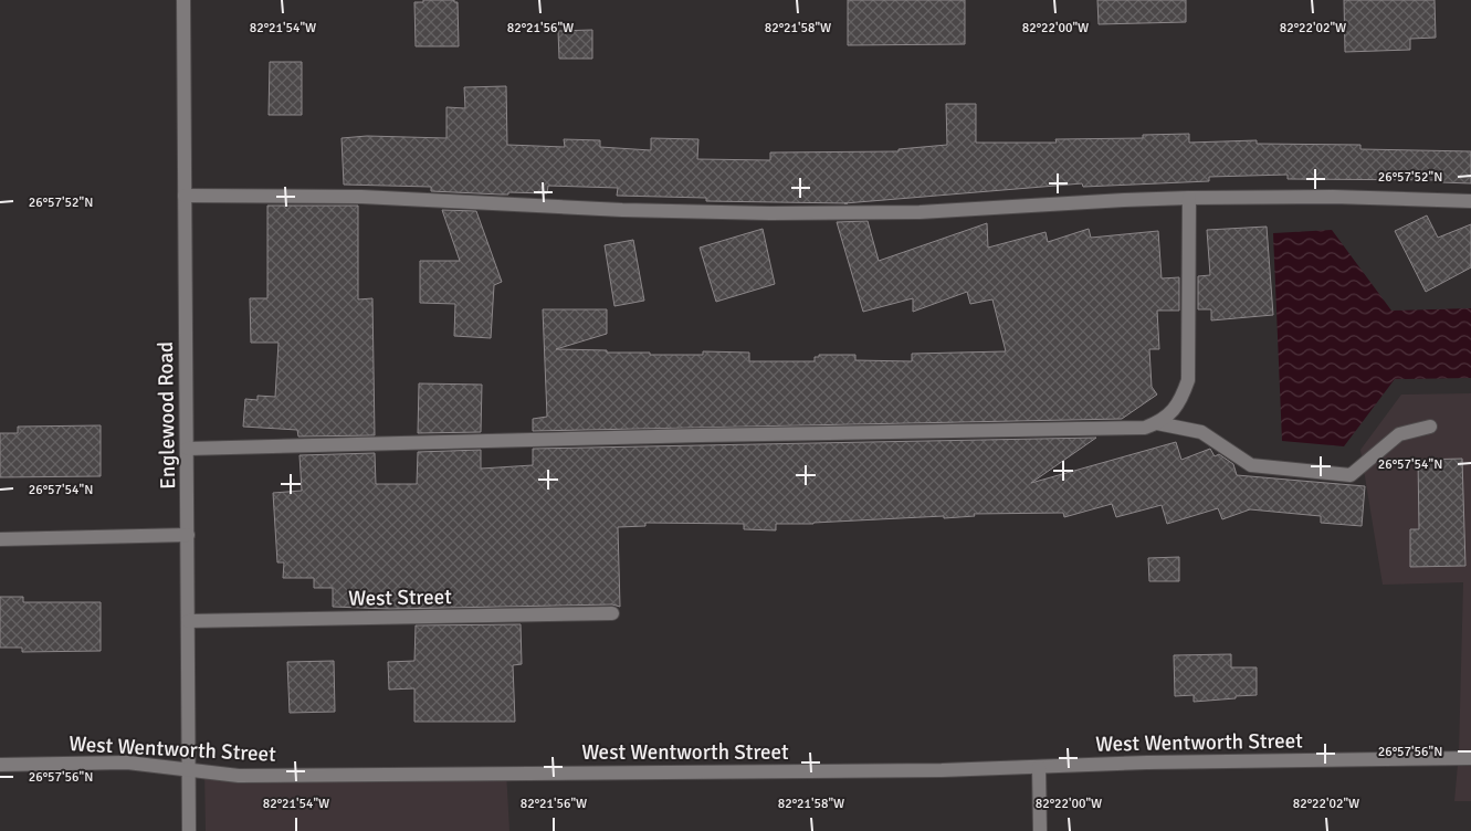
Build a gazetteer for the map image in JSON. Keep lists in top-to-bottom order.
{
  "streets": {
    "street": ["Englewood Road", "West Street", "West Wentworth Street"]
  },
  "crossings": [
    ["Englewood Road", "West Street"],
    ["Englewood Road", "West Wentworth Street"]
  ],
  "coordinates": [
    "82°21'54\"W",
    "82°21'56\"W",
    "82°21'58\"W",
    "82°22'00\"W",
    "82°22'02\"W",
    "26°57'52\"N",
    "26°57'54\"N",
    "26°57'56\"N"
  ]
}
